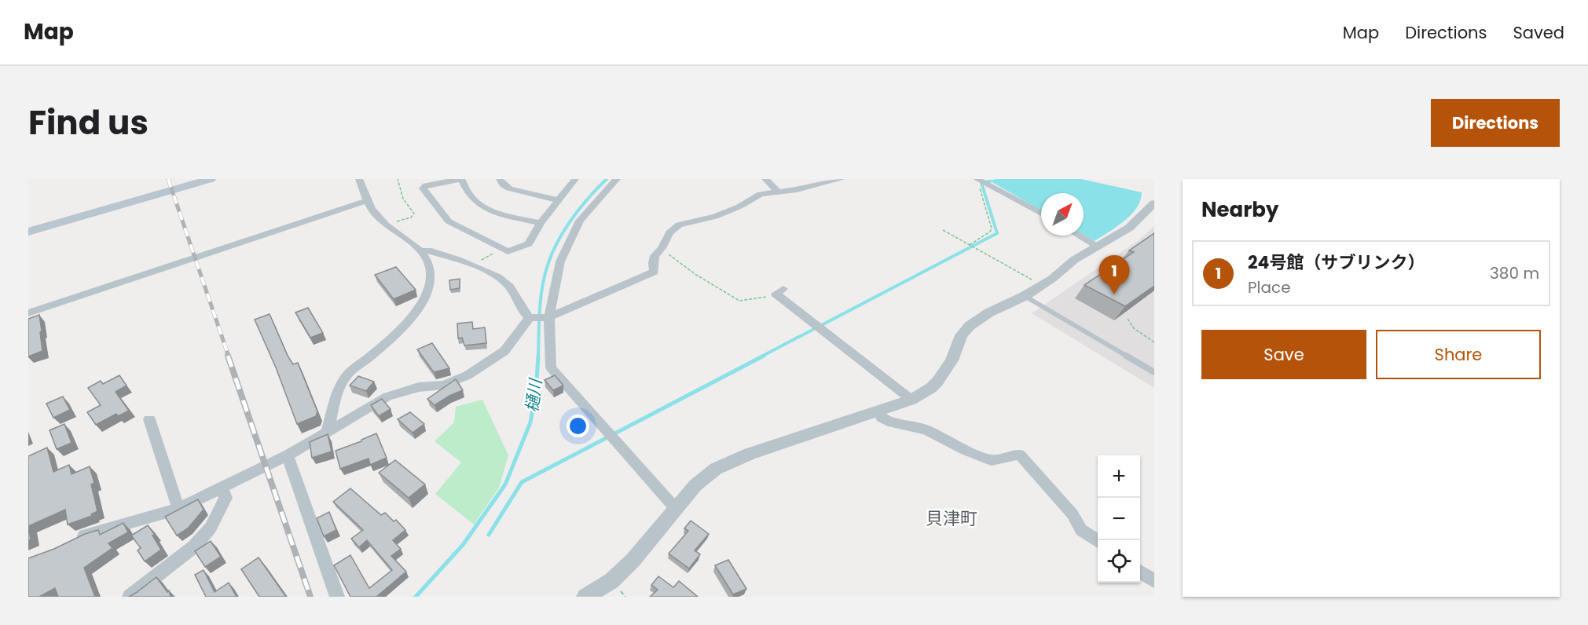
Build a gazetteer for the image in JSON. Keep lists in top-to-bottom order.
{
  "districts": ["貝津町"],
  "water": ["樋川"],
  "north": "top right",
  "page": {
    "header": "Map",
    "nav": ["Map", "Directions", "Saved"],
    "title": "Find us",
    "buttons": [
      "Directions",
      ["Save", "Share"]
    ],
    "heading": "Nearby",
    "list": [
      {
        "mark": "1",
        "name": "24号館（サブリンク）",
        "note": "Place",
        "value": "380 m"
      }
    ],
    "pins": "1",
    "map_buttons": ["+", "−"]
  }
}
